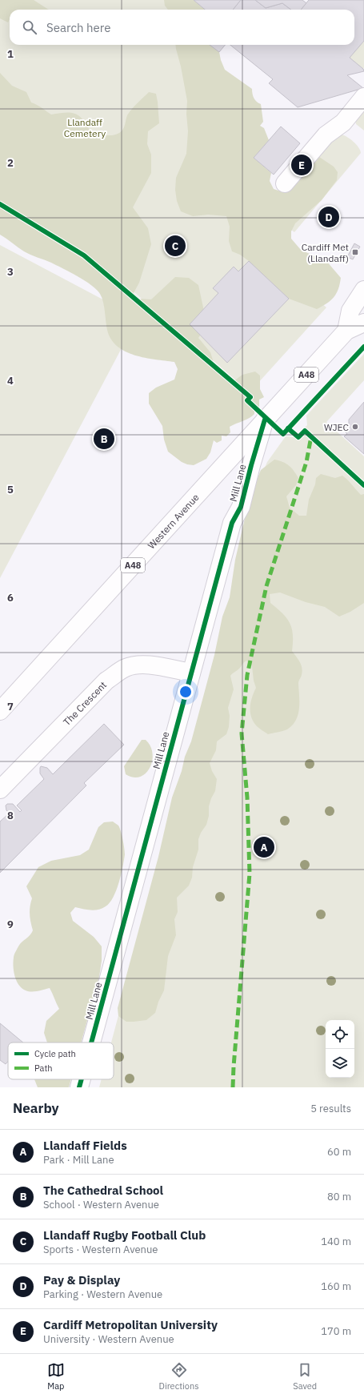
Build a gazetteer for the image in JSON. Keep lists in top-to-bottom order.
{
  "streets": {
    "main road": [
      "A48",
      "Mill Lane",
      "Western Avenue",
      "The Crescent"
    ]
  },
  "crossings": [
    ["Mill Lane", "Western Avenue"],
    ["Mill Lane", "The Crescent"]
  ],
  "parks": ["Llandaff Cemetery"],
  "places": {
    "transit": ["Cardiff Met (Llandaff)"],
    "other": ["WJEC"]
  },
  "legend": ["Cycle path", "Path"],
  "page": {
    "search": "Search here",
    "pins": [
      "E",
      "D",
      "C",
      "B",
      "A"
    ],
    "heading": ["Nearby", "5 results"],
    "list": [
      {
        "mark": "A",
        "name": "Llandaff Fields",
        "note": "Park · Mill Lane",
        "value": "60 m"
      },
      {
        "mark": "B",
        "name": "The Cathedral School",
        "note": "School · Western Avenue",
        "value": "80 m"
      },
      {
        "mark": "C",
        "name": "Llandaff Rugby Football Club",
        "note": "Sports · Western Avenue",
        "value": "140 m"
      },
      {
        "mark": "D",
        "name": "Pay & Display",
        "note": "Parking · Western Avenue",
        "value": "160 m"
      },
      {
        "mark": "E",
        "name": "Cardiff Metropolitan University",
        "note": "University · Western Avenue",
        "value": "170 m"
      }
    ],
    "nav": ["Map", "Directions", "Saved"]
  },
  "grid": {
    "rows": [
      "1",
      "2",
      "3",
      "4",
      "5",
      "6",
      "7",
      "8",
      "9"
    ]
  }
}
